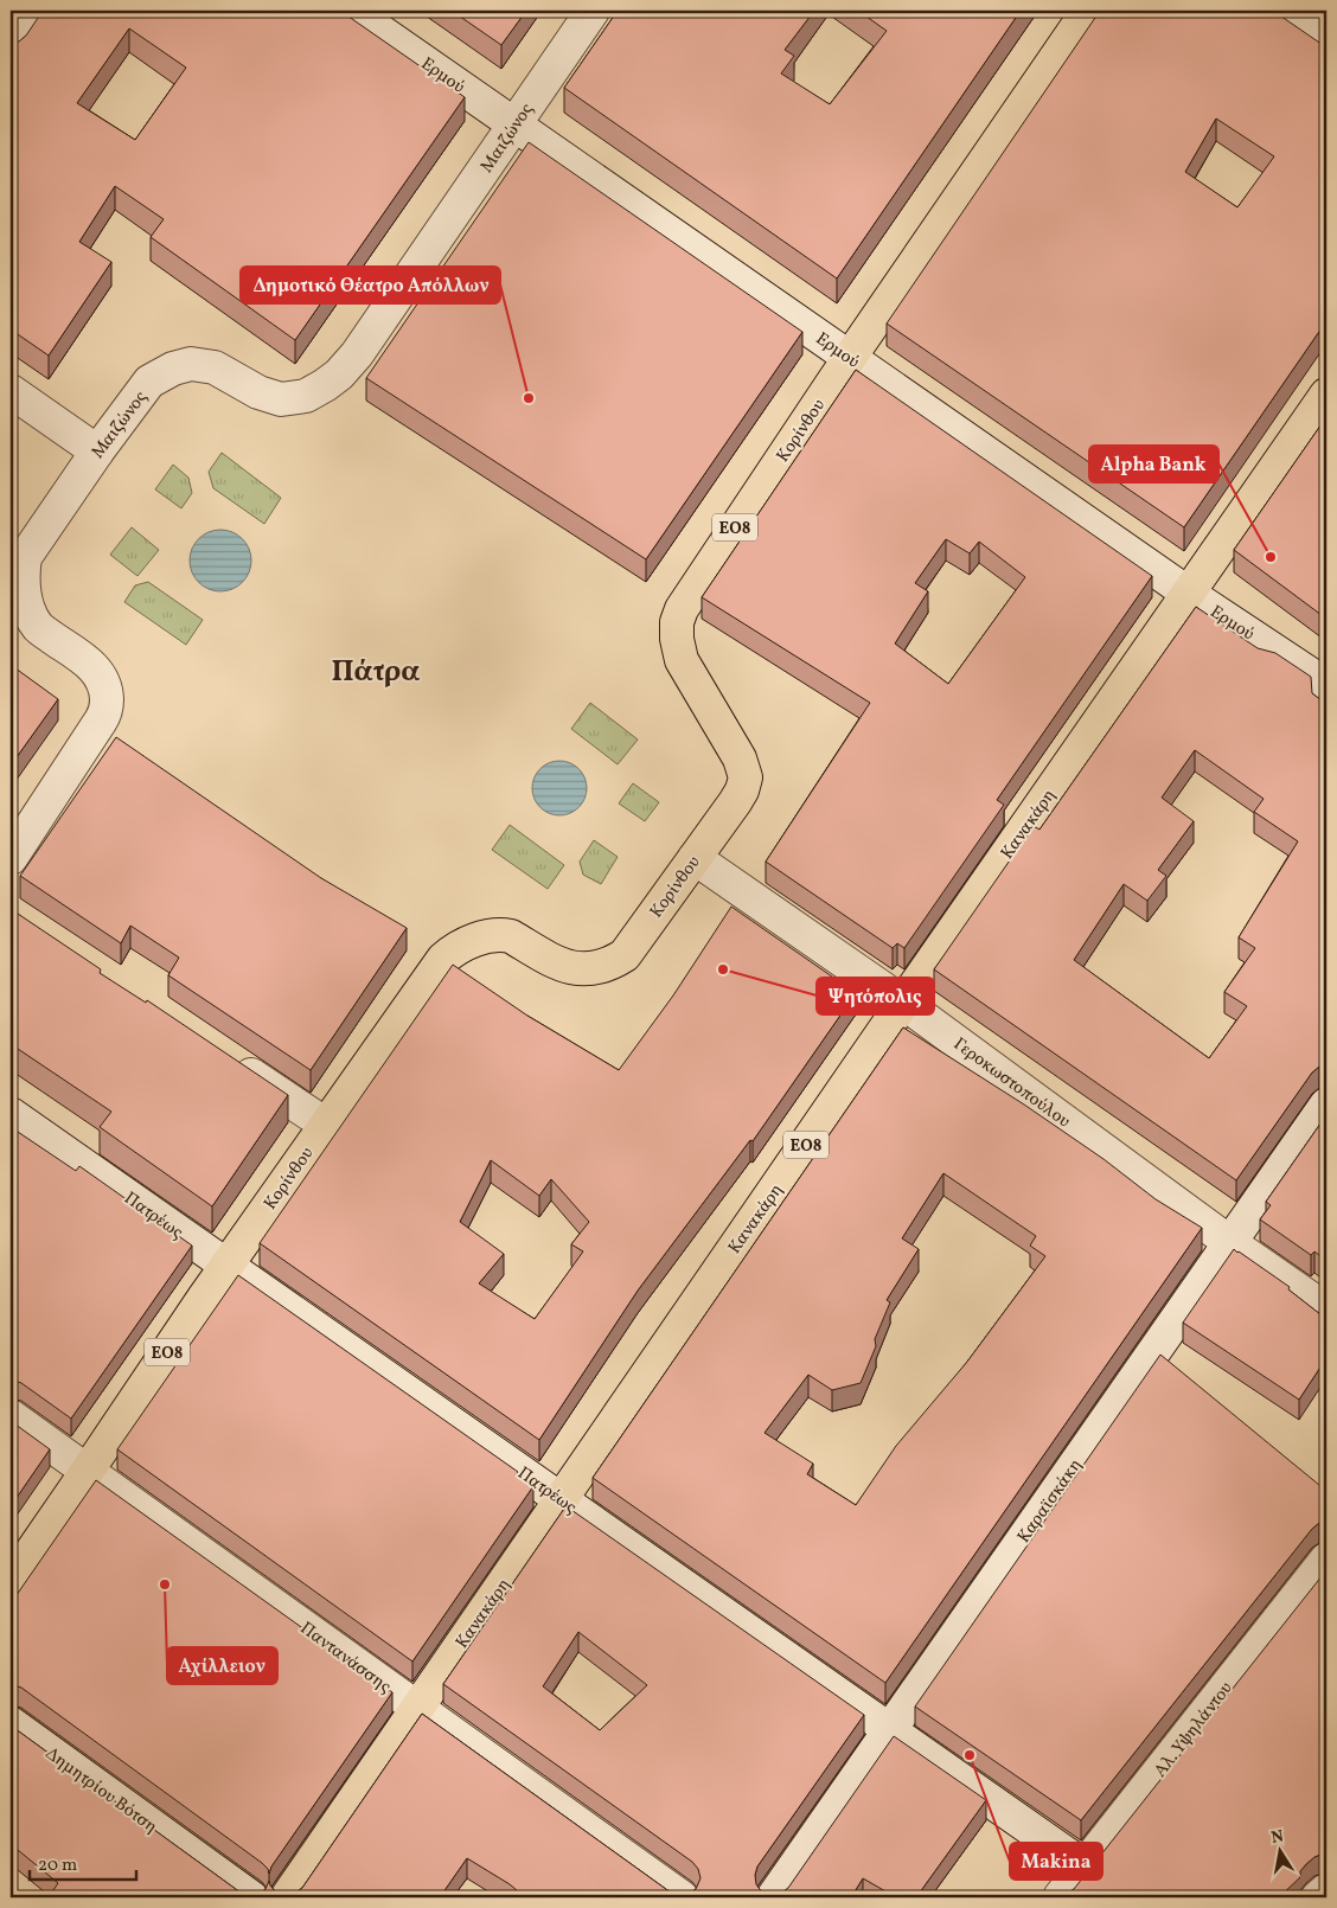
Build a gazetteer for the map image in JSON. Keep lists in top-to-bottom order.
{
  "streets": {
    "main road": ["Κορίνθου", "ΕΟ8", "Κανακάρη"],
    "street": [
      "Ερμού",
      "Μαιζώνος",
      "Γεροκωστοπούλου",
      "Πατρέως",
      "Καραϊσκάκη",
      "Παντανάσσης",
      "Αλ. Υψηλάντου",
      "Δημητρίου Βότση"
    ]
  },
  "crossings": [
    ["Ερμού", "Μαιζώνος"],
    ["Ερμού", "Κορίνθου"],
    ["Ερμού", "Κανακάρη"],
    ["Κορίνθου", "Γεροκωστοπούλου"],
    ["Κορίνθου", "Πατρέως"],
    ["Κορίνθου", "Παντανάσσης"],
    ["Κανακάρη", "Γεροκωστοπούλου"],
    ["Κανακάρη", "Πατρέως"],
    ["Κανακάρη", "Παντανάσσης"],
    ["Γεροκωστοπούλου", "Καραϊσκάκη"],
    ["Πατρέως", "Καραϊσκάκη"],
    ["Πατρέως", "Αλ. Υψηλάντου"]
  ],
  "districts": ["Πάτρα"],
  "places": [
    "Δημοτικό Θέατρο Απόλλων",
    "Alpha Bank",
    "Ψητόπολις",
    "Αχίλλειον",
    "Makina"
  ],
  "scale_bar": "20 m",
  "north": "top"
}
